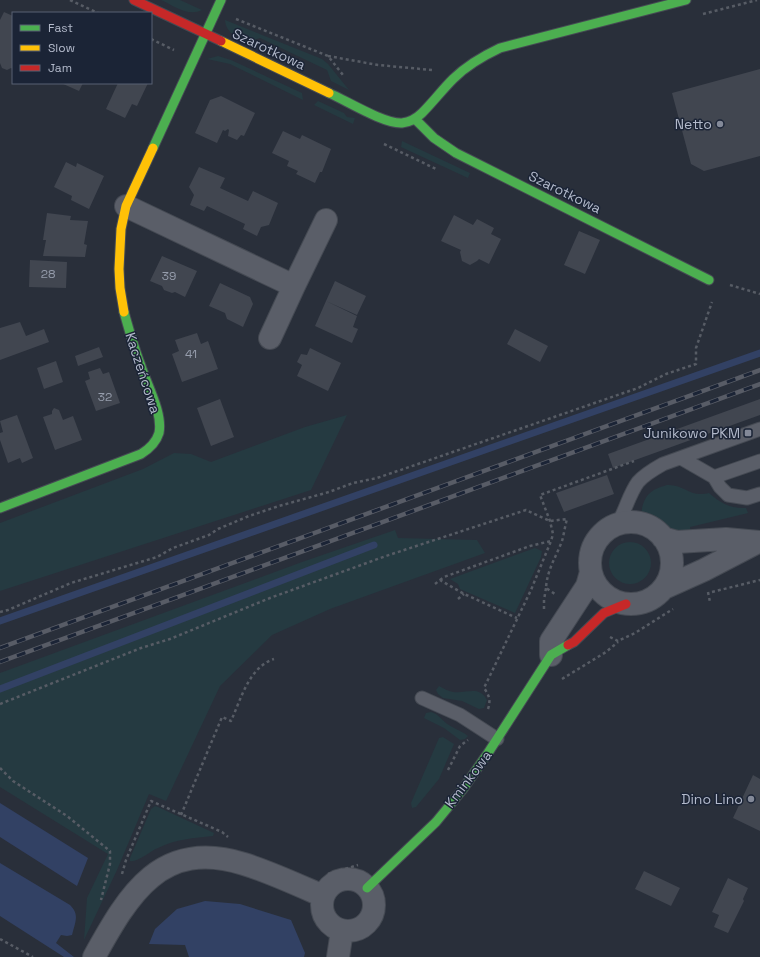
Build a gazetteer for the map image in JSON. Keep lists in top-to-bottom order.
{
  "streets": {
    "street": ["Szarotkowa", "Kaczeńcowa", "Kminkowa"]
  },
  "crossings": [
    ["Szarotkowa", "Kaczeńcowa"]
  ],
  "places": {
    "other": ["Netto", "Dino Lino"],
    "transit": ["Junikowo PKM"]
  },
  "house_numbers": [
    "28",
    "39",
    "41",
    "32"
  ],
  "legend": ["Fast", "Slow", "Jam"]
}
